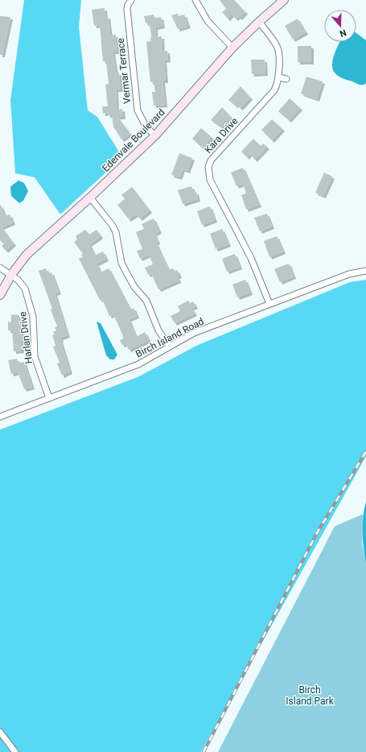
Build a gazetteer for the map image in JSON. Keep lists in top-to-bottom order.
{
  "streets": {
    "street": [
      "Vermar Terrace",
      "Kara Drive",
      "Edenvale Boulevard",
      "Harlan Drive",
      "Birch Island Road"
    ]
  },
  "crossings": [
    ["Vermar Terrace", "Edenvale Boulevard"],
    ["Kara Drive", "Edenvale Boulevard"],
    ["Kara Drive", "Birch Island Road"],
    ["Edenvale Boulevard", "Harlan Drive"],
    ["Harlan Drive", "Birch Island Road"]
  ],
  "parks": ["Birch Island Park"],
  "north": "bottom"
}
